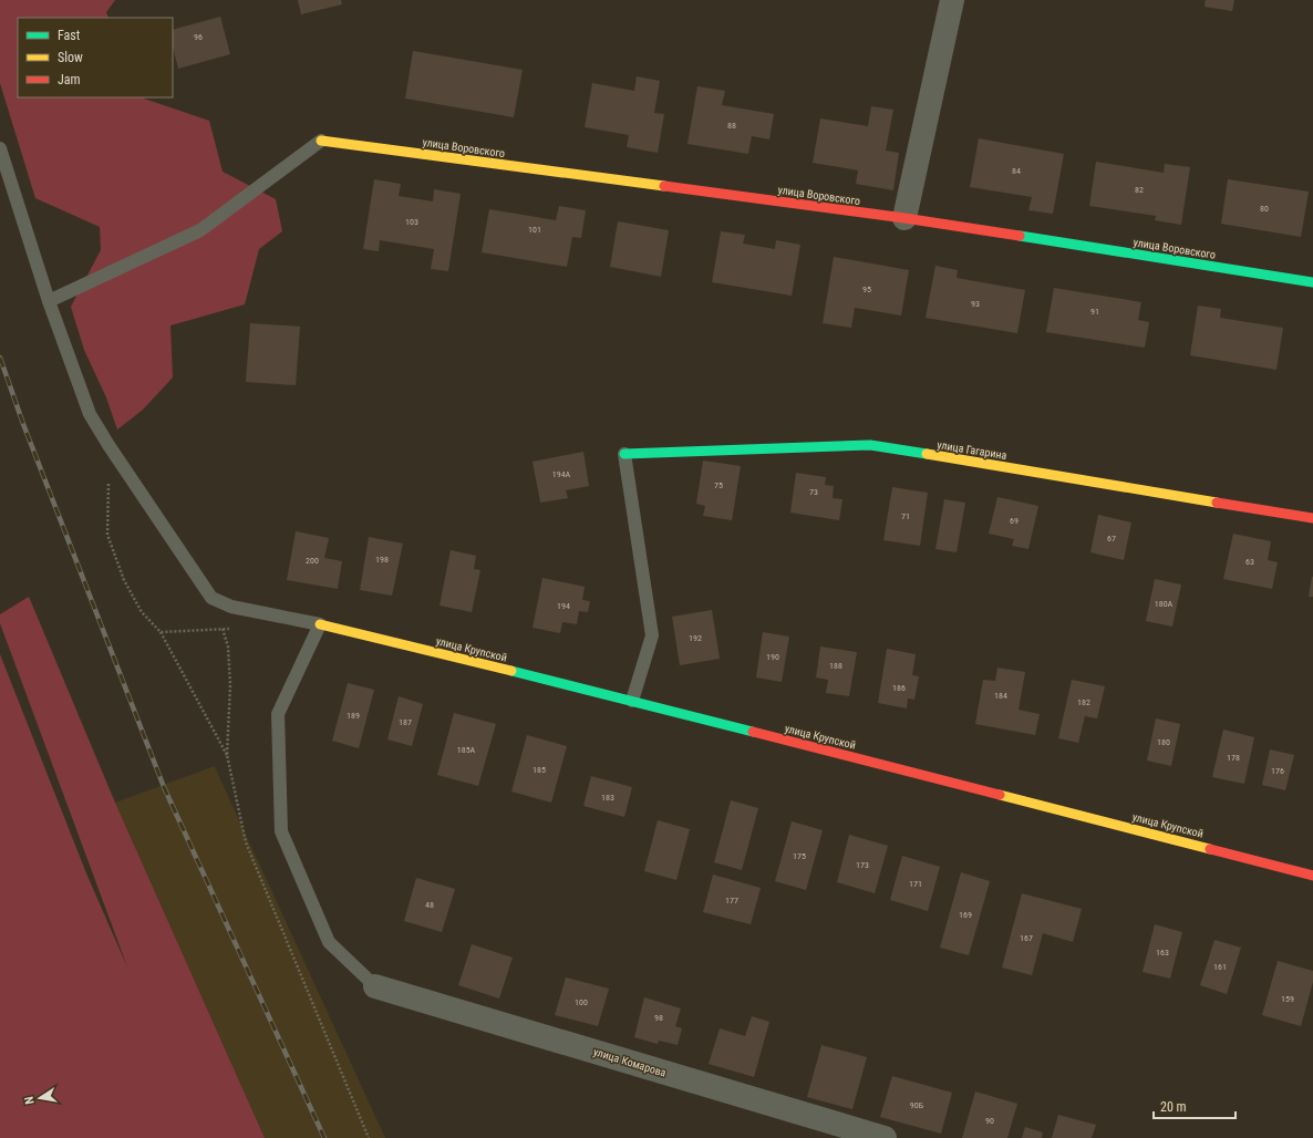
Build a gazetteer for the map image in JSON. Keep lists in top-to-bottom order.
{
  "streets": {
    "street": [
      "улица Воровского",
      "улица Гагарина",
      "улица Крупской",
      "улица Комарова"
    ]
  },
  "house_numbers": [
    "96",
    "88",
    "84",
    "82",
    "80",
    "103",
    "101",
    "95",
    "93",
    "91",
    "194А",
    "75",
    "73",
    "71",
    "69",
    "67",
    "198",
    "200",
    "63",
    "180А",
    "194",
    "192",
    "190",
    "188",
    "186",
    "184",
    "182",
    "189",
    "187",
    "180",
    "185А",
    "178",
    "185",
    "176",
    "183",
    "175",
    "173",
    "171",
    "177",
    "48",
    "169",
    "167",
    "163",
    "161",
    "159",
    "100",
    "98",
    "90Б",
    "90"
  ],
  "legend": ["Fast", "Slow", "Jam"],
  "scale_bar": "20 m",
  "north": "left"
}
